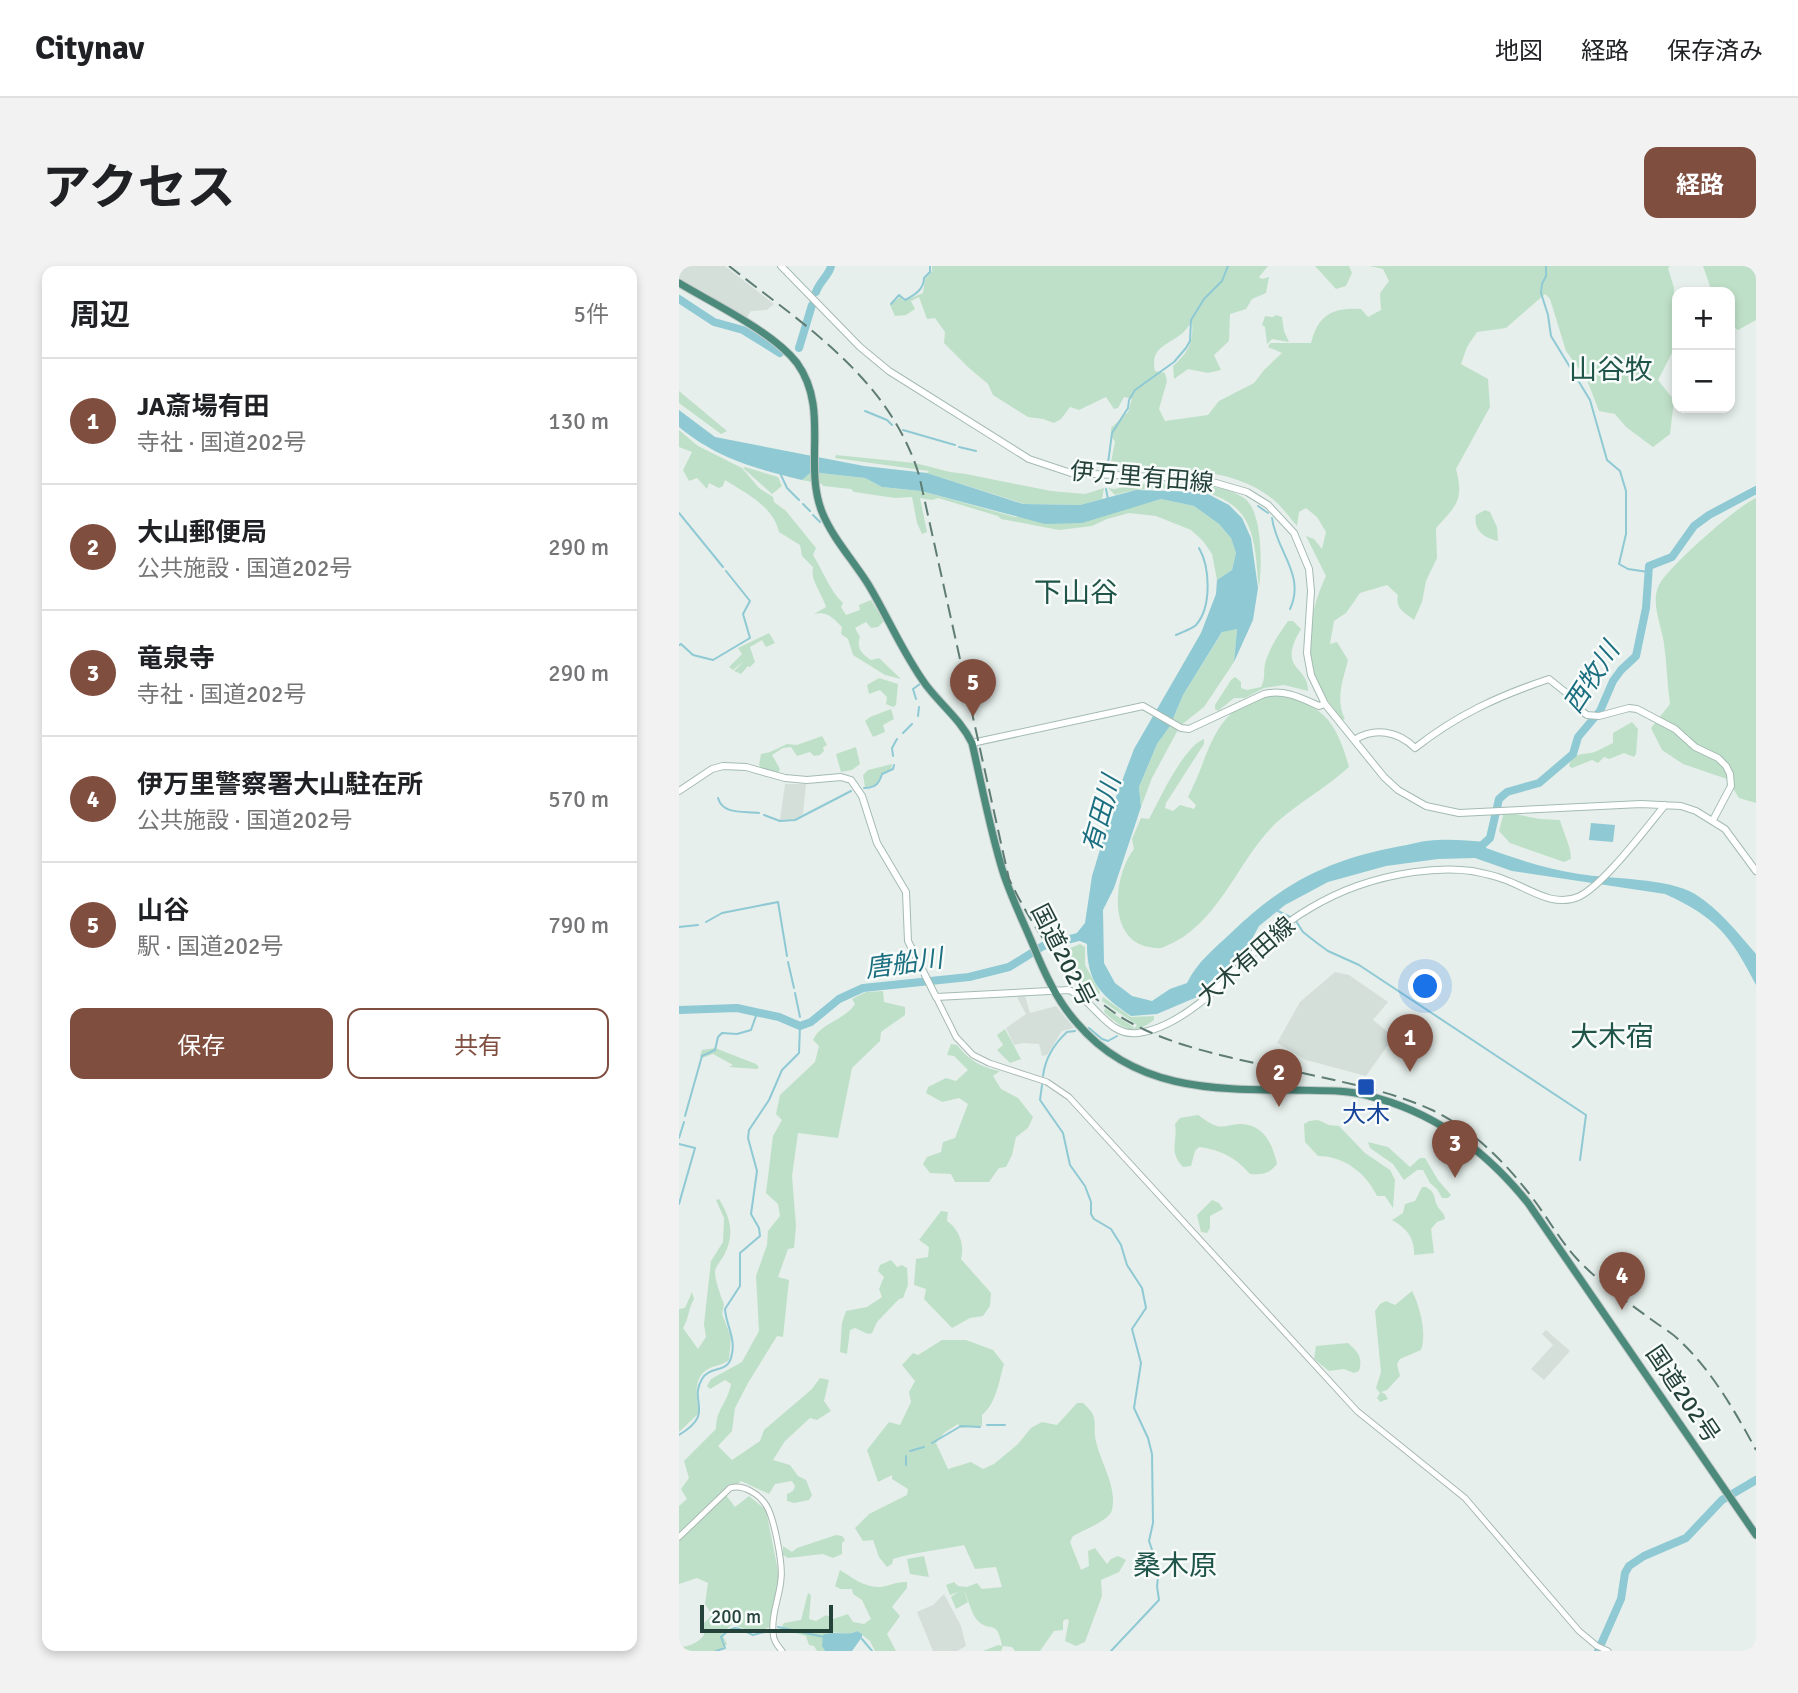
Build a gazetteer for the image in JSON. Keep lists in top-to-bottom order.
{
  "streets": {
    "highway": ["国道202号"],
    "main road": ["伊万里有田線", "大木有田線"]
  },
  "crossings": [
    ["伊万里有田線", "大木有田線"],
    ["国道202号", "大木有田線"]
  ],
  "districts": [
    "山谷牧",
    "下山谷",
    "大木宿",
    "桑木原"
  ],
  "water": ["西牧川", "有田川", "唐船川"],
  "places": {
    "transit": ["大木"]
  },
  "scale_bar": "200 m",
  "page": {
    "header": "Citynav",
    "nav": ["地図", "経路", "保存済み"],
    "title": "アクセス",
    "buttons": [
      "経路",
      ["保存", "共有"]
    ],
    "heading": ["周辺", "5件"],
    "map_buttons": ["+", "−"],
    "list": [
      {
        "mark": "1",
        "name": "JA斎場有田",
        "note": "寺社 · 国道202号",
        "value": "130 m"
      },
      {
        "mark": "2",
        "name": "大山郵便局",
        "note": "公共施設 · 国道202号",
        "value": "290 m"
      },
      {
        "mark": "3",
        "name": "竜泉寺",
        "note": "寺社 · 国道202号",
        "value": "290 m"
      },
      {
        "mark": "4",
        "name": "伊万里警察署大山駐在所",
        "note": "公共施設 · 国道202号",
        "value": "570 m"
      },
      {
        "mark": "5",
        "name": "山谷",
        "note": "駅 · 国道202号",
        "value": "790 m"
      }
    ],
    "pins": [
      "5",
      "1",
      "2",
      "3",
      "4"
    ],
    "scale": "200 m"
  }
}
